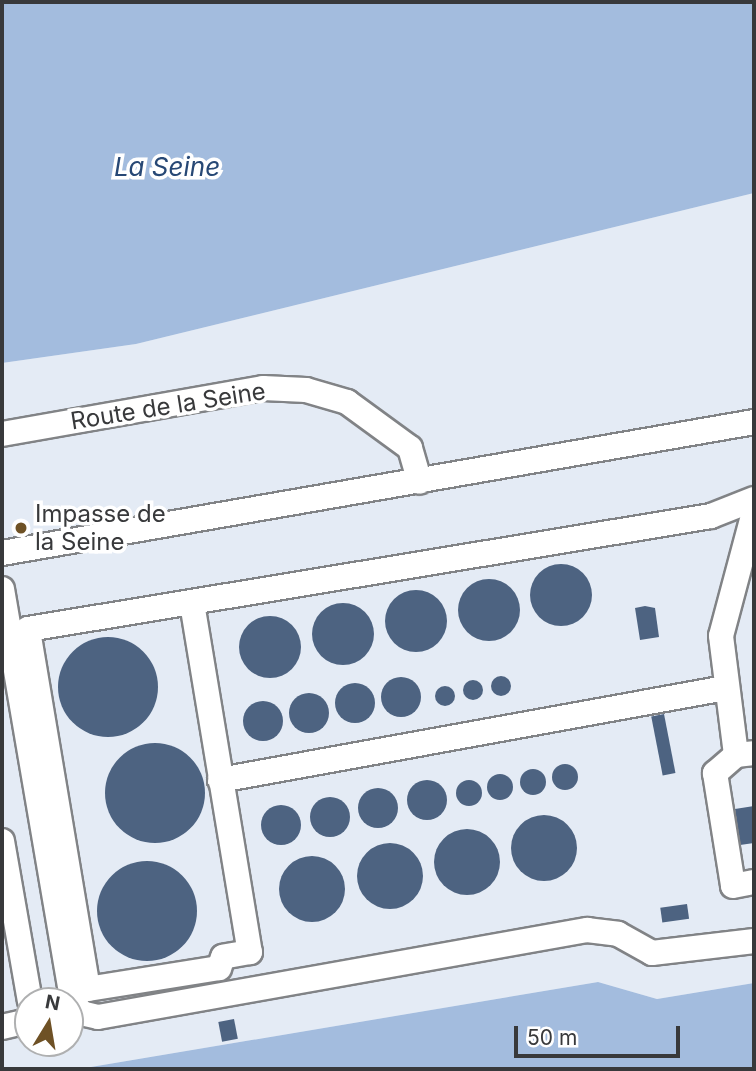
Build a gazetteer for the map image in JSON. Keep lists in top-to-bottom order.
{
  "streets": {
    "lane": ["Route de la Seine"]
  },
  "water": ["La Seine"],
  "places": ["Impasse de la Seine"],
  "scale_bar": "50 m",
  "north": "top"
}
